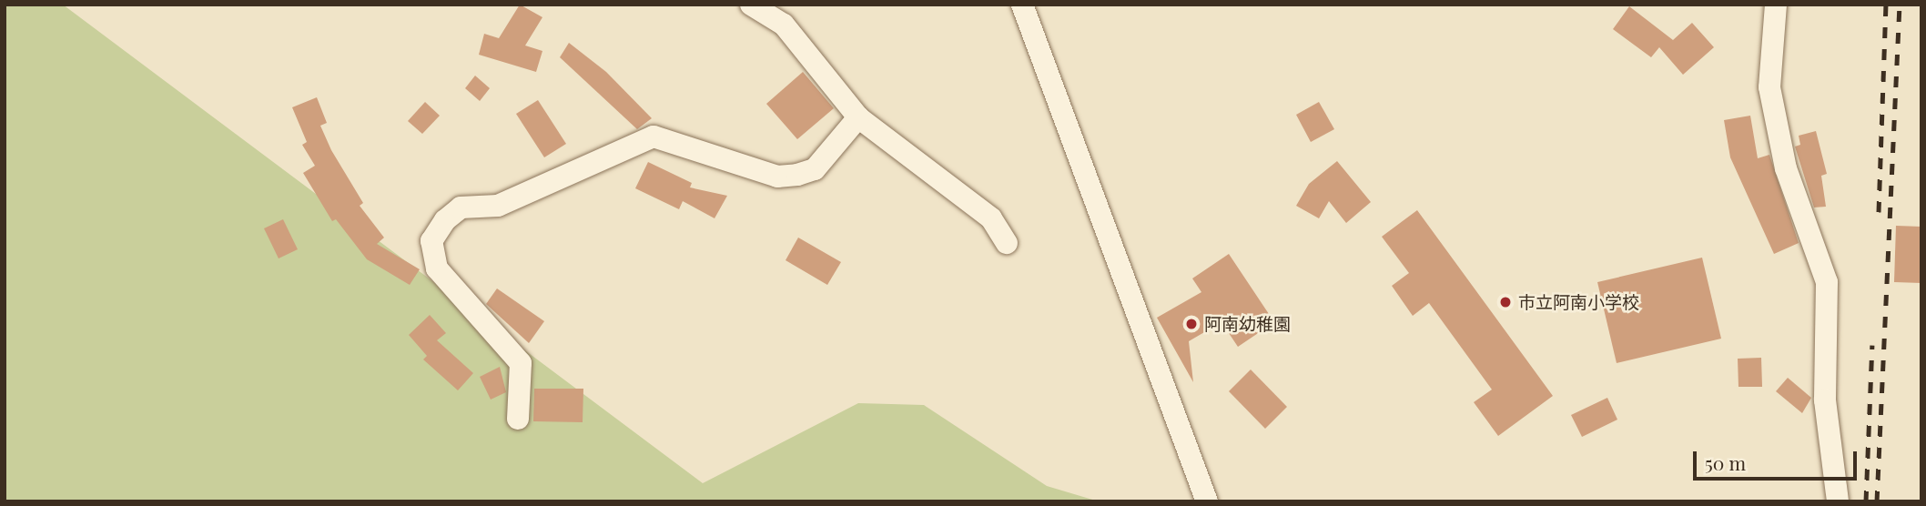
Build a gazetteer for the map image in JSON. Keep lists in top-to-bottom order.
{
  "places": ["市立阿南小学校", "阿南幼稚園"],
  "scale_bar": "50 m"
}
